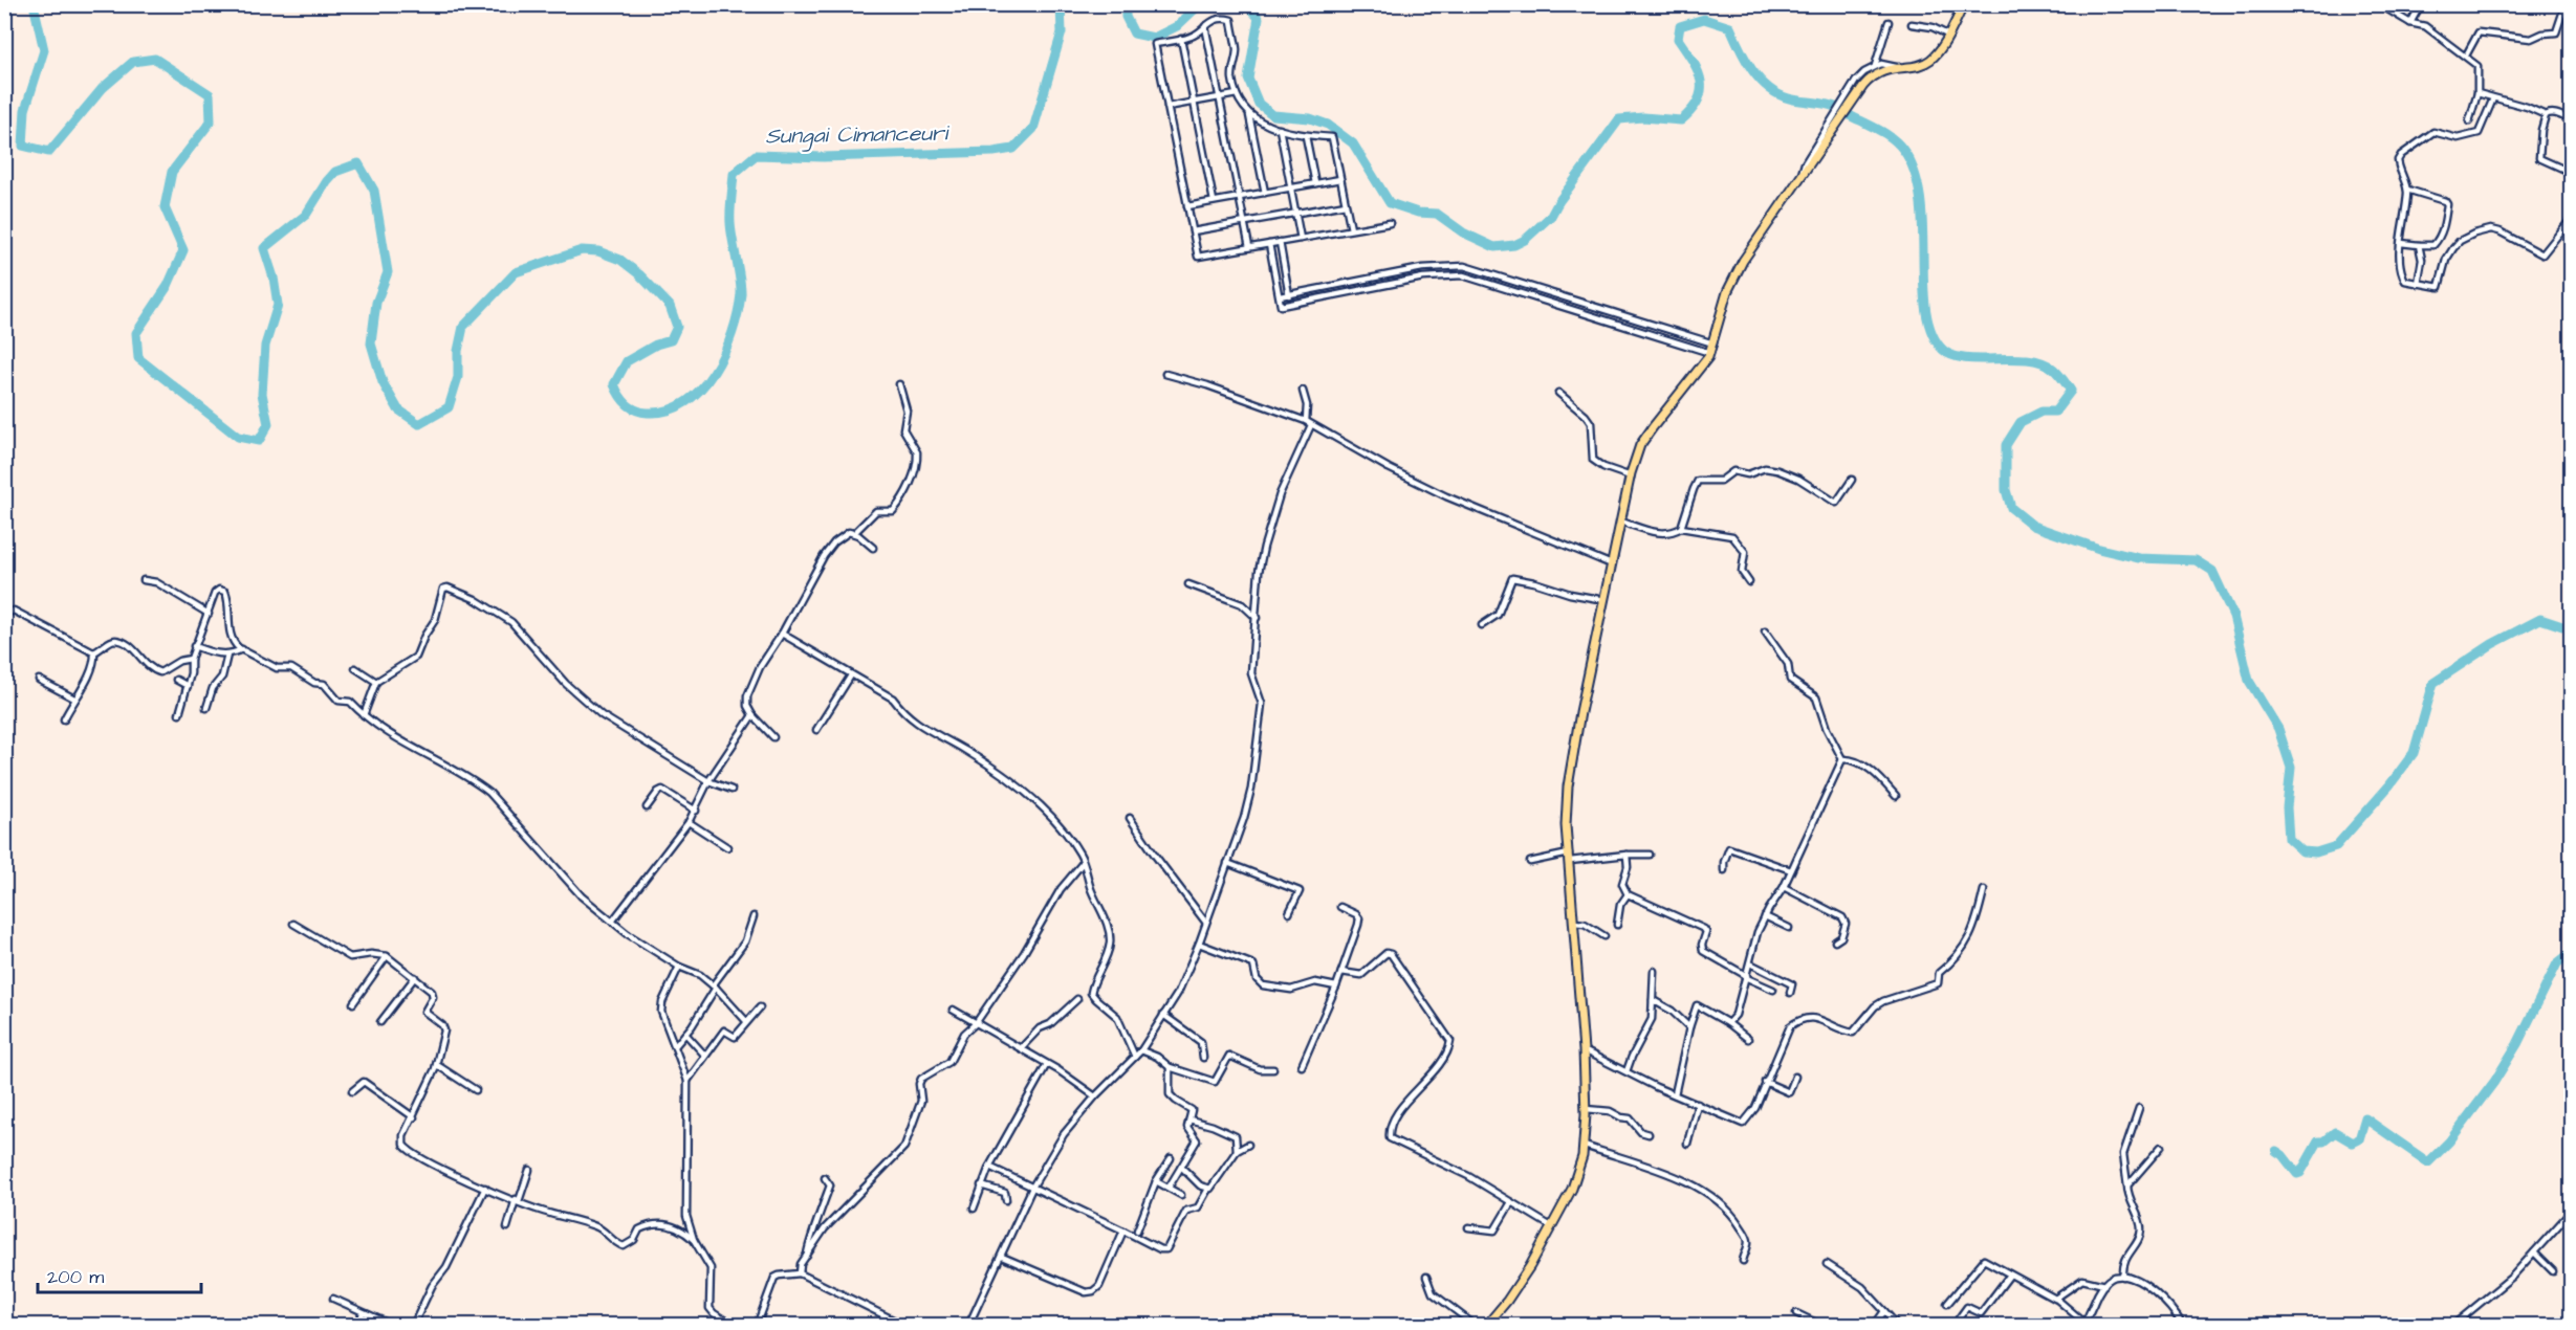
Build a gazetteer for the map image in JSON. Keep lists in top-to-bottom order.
{
  "water": ["Sungai Cimanceuri"],
  "scale_bar": "200 m"
}
